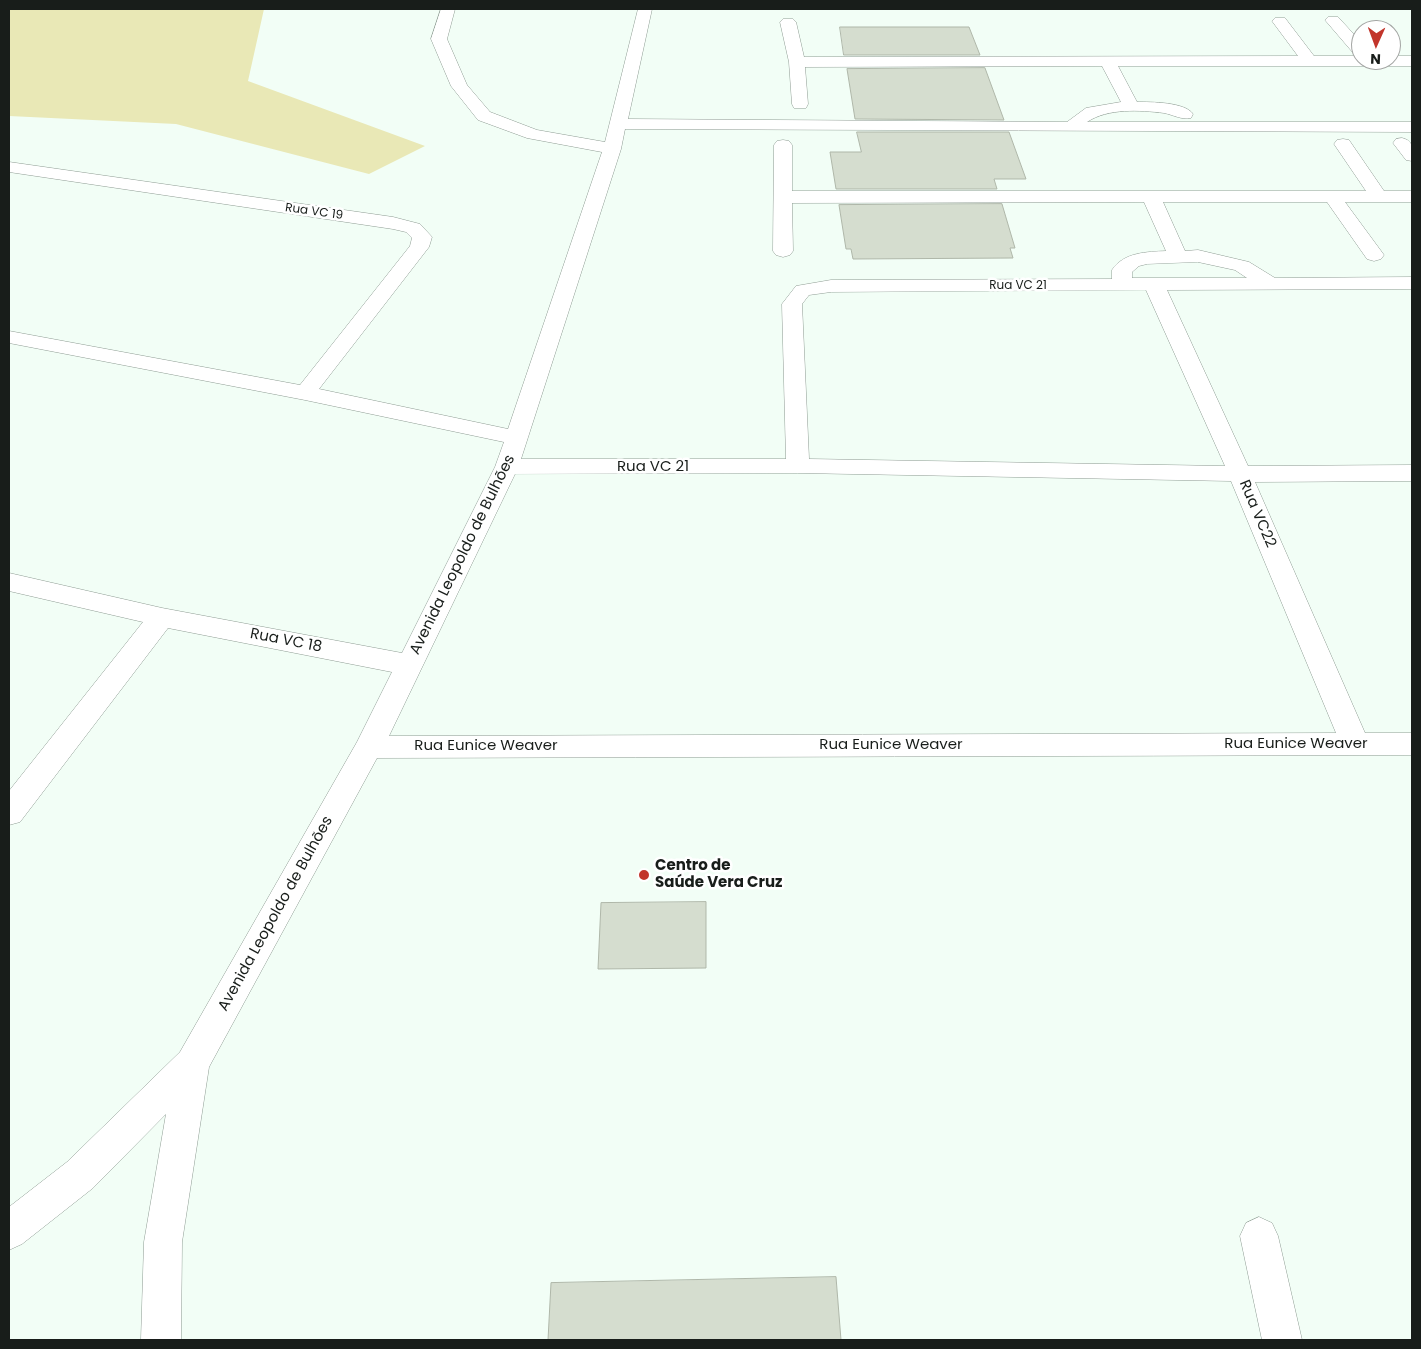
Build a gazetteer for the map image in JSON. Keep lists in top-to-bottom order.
{
  "streets": {
    "street": [
      "Rua VC 19",
      "Rua VC 21",
      "Rua VC22",
      "Avenida Leopoldo de Bulhões",
      "Rua VC 18",
      "Rua Eunice Weaver"
    ]
  },
  "crossings": [
    ["Rua VC 21", "Rua VC22"],
    ["Rua VC 21", "Avenida Leopoldo de Bulhões"],
    ["Rua VC22", "Rua Eunice Weaver"],
    ["Avenida Leopoldo de Bulhões", "Rua VC 18"],
    ["Avenida Leopoldo de Bulhões", "Rua Eunice Weaver"]
  ],
  "places": ["Centro de Saúde Vera Cruz"],
  "north": "bottom"
}
